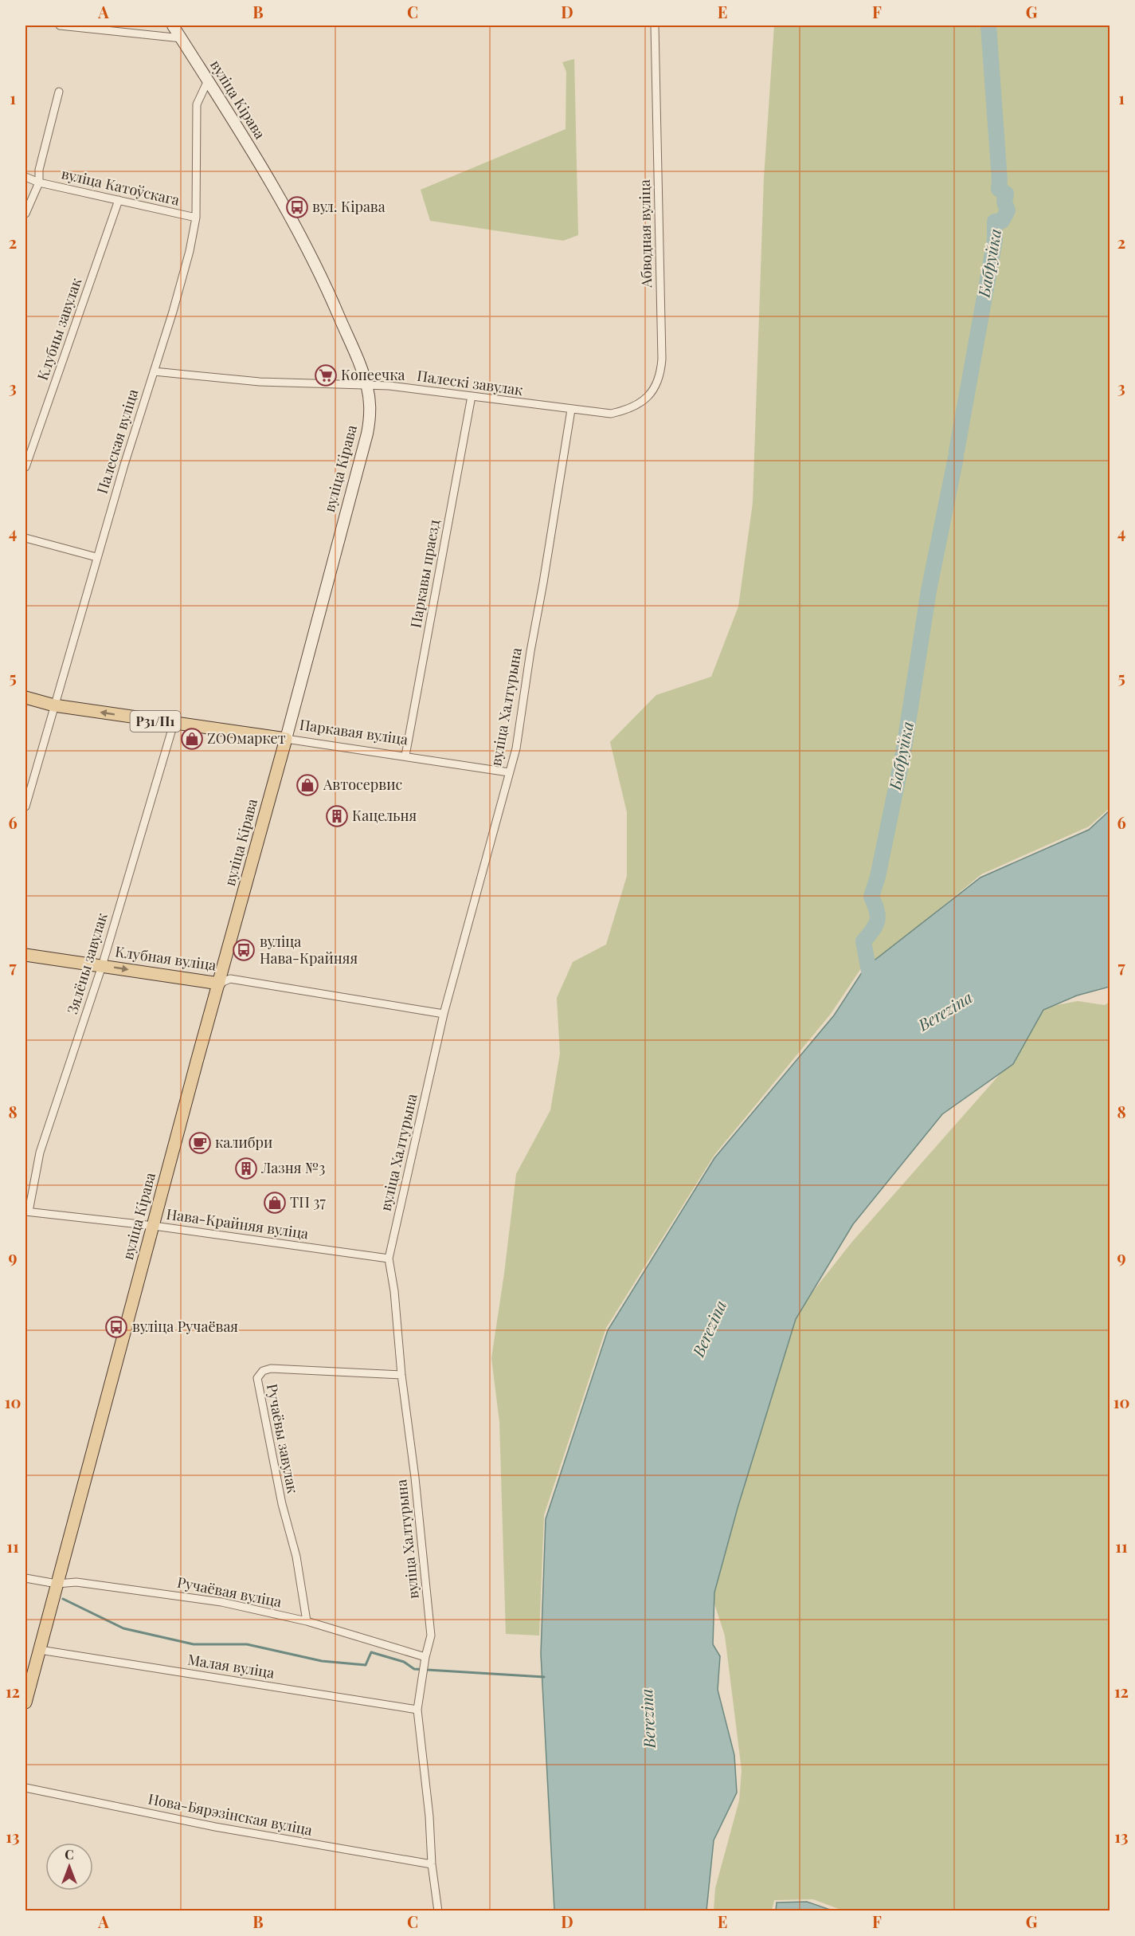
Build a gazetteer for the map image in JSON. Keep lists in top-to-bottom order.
{
  "streets": {
    "main road": [
      "вуліца Кірава",
      "Р31/П1",
      "Паркавая вуліца",
      "Клубная вуліца"
    ],
    "street": [
      "вуліца Катоўскага",
      "Абводная вуліца",
      "Клубны завулак",
      "Палескі завулак",
      "Палеская вуліца",
      "Паркавы праезд",
      "вуліца Халтурына",
      "Зялёны завулак",
      "Нава-Крайняя вуліца",
      "Ручаёвы завулак",
      "Ручаёвая вуліца",
      "Малая вуліца",
      "Нова-Бярэзінская вуліца"
    ]
  },
  "crossings": [
    ["вуліца Кірава", "Палескі завулак"],
    ["вуліца Кірава", "Палеская вуліца"],
    ["вуліца Кірава", "Паркавая вуліца"],
    ["вуліца Кірава", "Клубная вуліца"],
    ["вуліца Кірава", "Нава-Крайняя вуліца"],
    ["вуліца Кірава", "Ручаёвая вуліца"],
    ["вуліца Кірава", "Малая вуліца"],
    ["вуліца Катоўскага", "Клубны завулак"],
    ["вуліца Катоўскага", "Палеская вуліца"],
    ["Абводная вуліца", "Палескі завулак"],
    ["Палескі завулак", "Палеская вуліца"],
    ["Палескі завулак", "Паркавы праезд"],
    ["Палескі завулак", "вуліца Халтурына"],
    ["Палеская вуліца", "Паркавая вуліца"],
    ["Паркавы праезд", "Паркавая вуліца"],
    ["вуліца Халтурына", "Паркавая вуліца"],
    ["вуліца Халтурына", "Клубная вуліца"],
    ["вуліца Халтурына", "Нава-Крайняя вуліца"],
    ["вуліца Халтурына", "Ручаёвы завулак"],
    ["вуліца Халтурына", "Ручаёвая вуліца"],
    ["вуліца Халтурына", "Малая вуліца"],
    ["вуліца Халтурына", "Нова-Бярэзінская вуліца"],
    ["Паркавая вуліца", "Зялёны завулак"],
    ["Клубная вуліца", "Зялёны завулак"],
    ["Зялёны завулак", "Нава-Крайняя вуліца"],
    ["Ручаёвы завулак", "Ручаёвая вуліца"]
  ],
  "water": ["Бабруйка", "Berezina"],
  "places": {
    "bus stop": ["вул. Кірава", "вуліца Нава-Крайняя", "вуліца Ручаёвая"],
    "supermarket": ["Копеечка"],
    "shop": ["ZOOмаркет", "Автосервис", "ТП 37"],
    "building": ["Кацельня", "Лазня №3"],
    "cafe": ["калибри"]
  },
  "north": "top",
  "grid": {
    "columns": [
      "A",
      "B",
      "C",
      "D",
      "E",
      "F",
      "G"
    ],
    "rows": [
      "1",
      "2",
      "3",
      "4",
      "5",
      "6",
      "7",
      "8",
      "9",
      "10",
      "11",
      "12",
      "13"
    ]
  }
}
